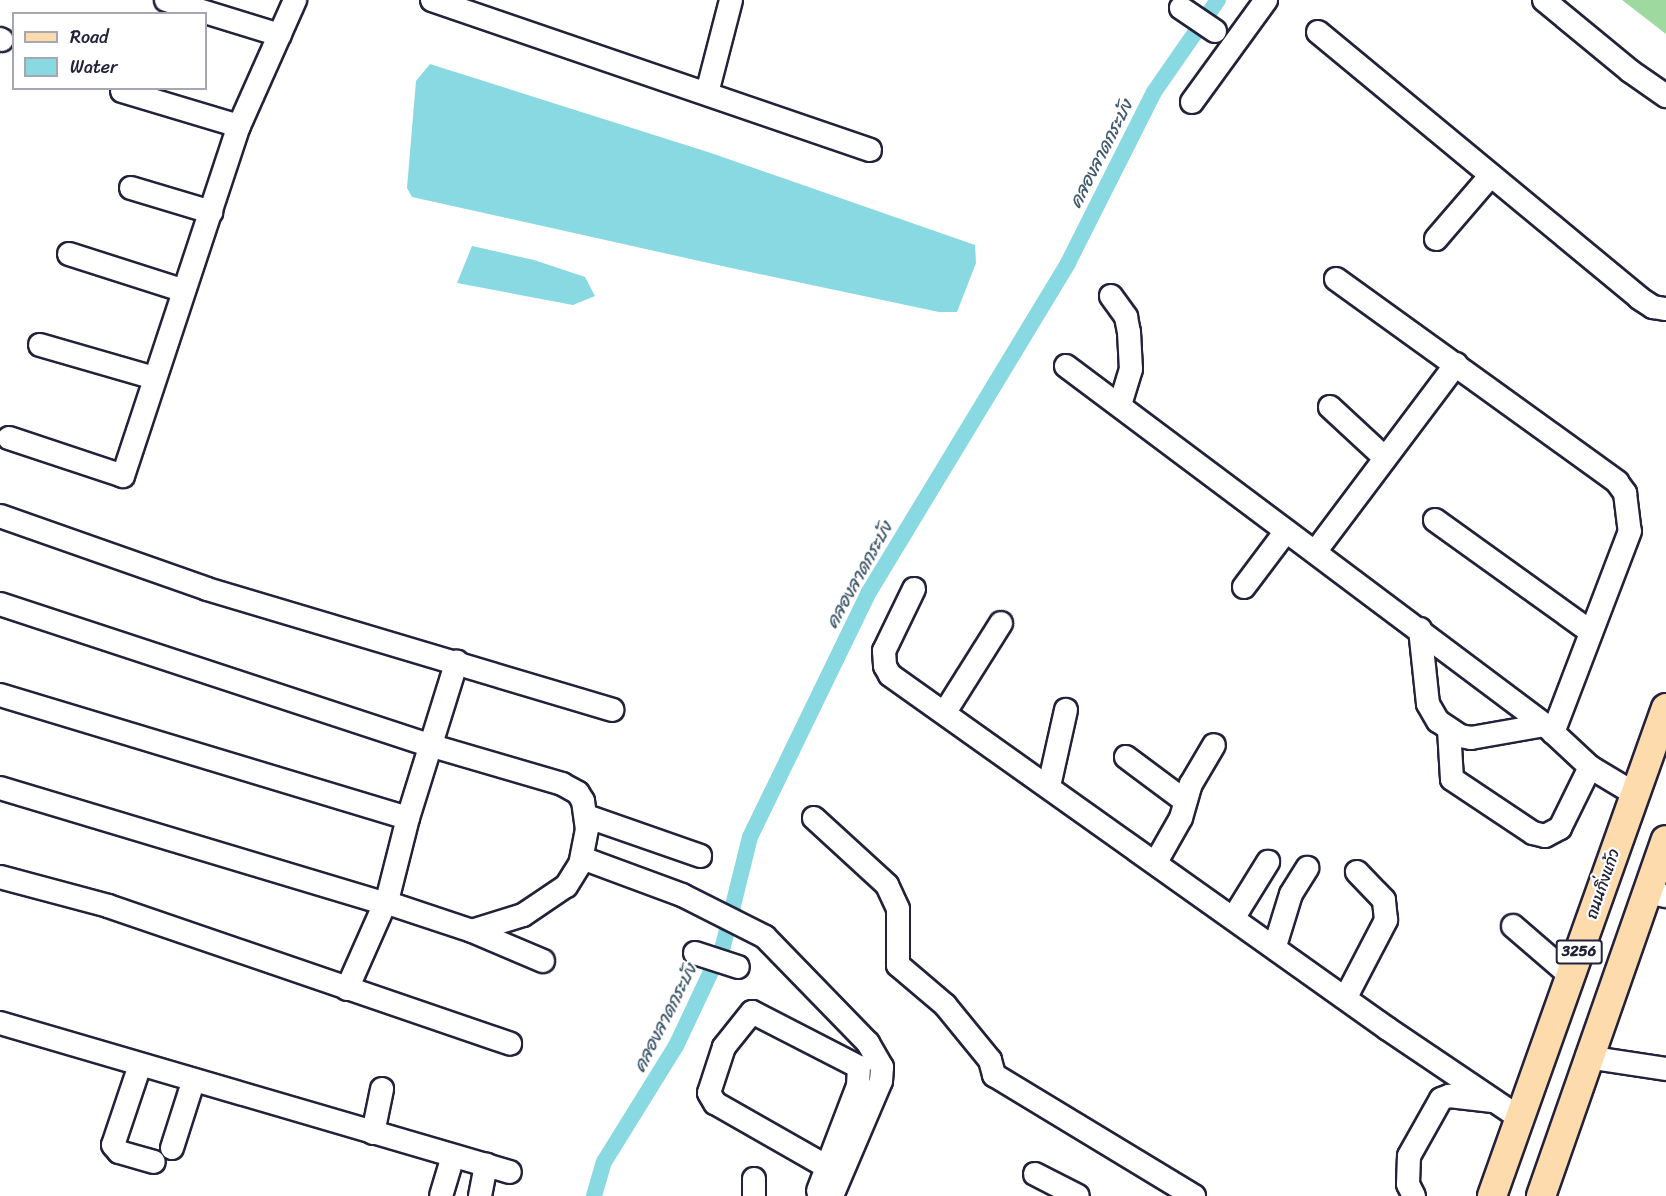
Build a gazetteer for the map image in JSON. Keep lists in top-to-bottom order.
{
  "streets": {
    "main road": ["ถนนกิ่งแก้ว", "3256"]
  },
  "water": ["คลองลาดกระบัง"],
  "legend": ["Road", "Water"]
}
